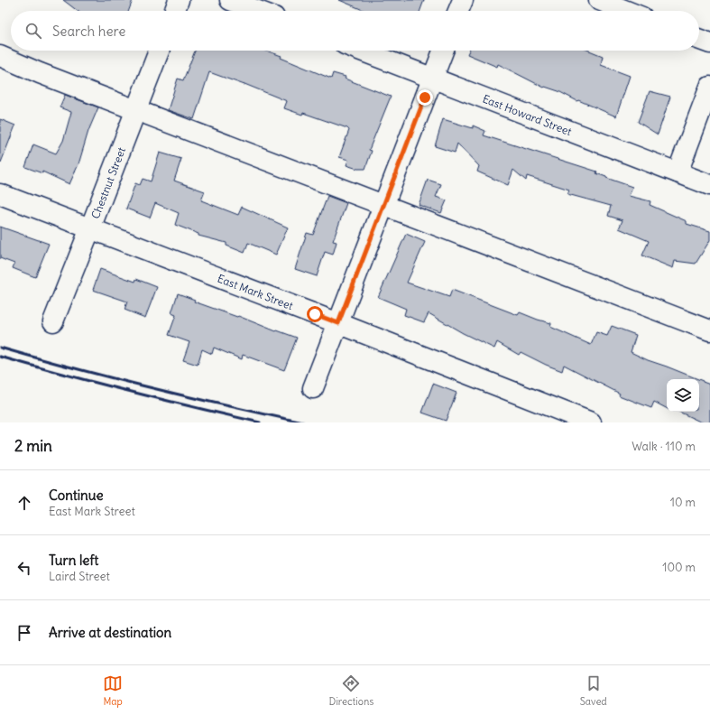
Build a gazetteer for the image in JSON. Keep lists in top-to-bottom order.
{
  "streets": {
    "street": ["East Howard Street", "Chestnut Street", "East Mark Street"]
  },
  "crossings": [
    ["Chestnut Street", "East Mark Street"]
  ],
  "page": {
    "search": "Search here",
    "heading": ["2 min", "Walk · 110 m"],
    "list": [
      ["Continue", "East Mark Street", "10 m"],
      ["Turn left", "Laird Street", "100 m"],
      "Arrive at destination"
    ],
    "nav": ["Map", "Directions", "Saved"]
  }
}
